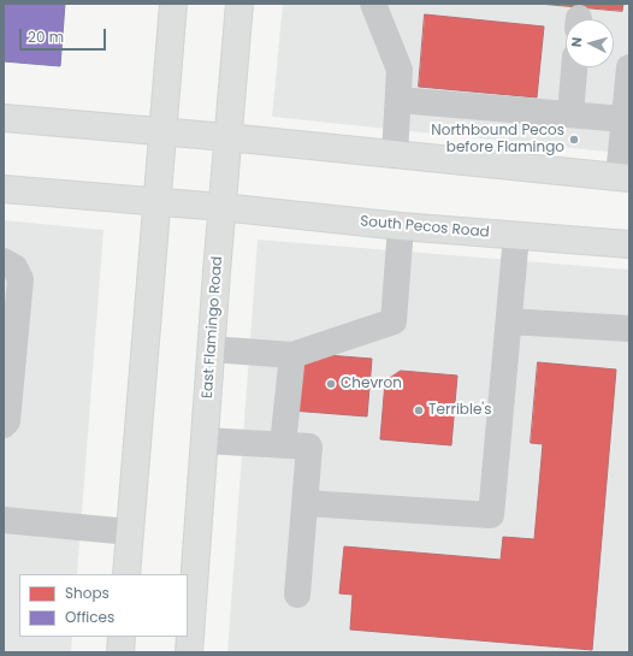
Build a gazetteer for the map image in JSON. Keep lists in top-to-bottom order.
{
  "streets": {
    "main road": ["South Pecos Road", "East Flamingo Road"]
  },
  "crossings": [
    ["South Pecos Road", "East Flamingo Road"]
  ],
  "places": ["Northbound Pecos before Flamingo", "Chevron", "Terrible's"],
  "legend": ["Shops", "Offices"],
  "scale_bar": "20 m",
  "north": "left"
}
